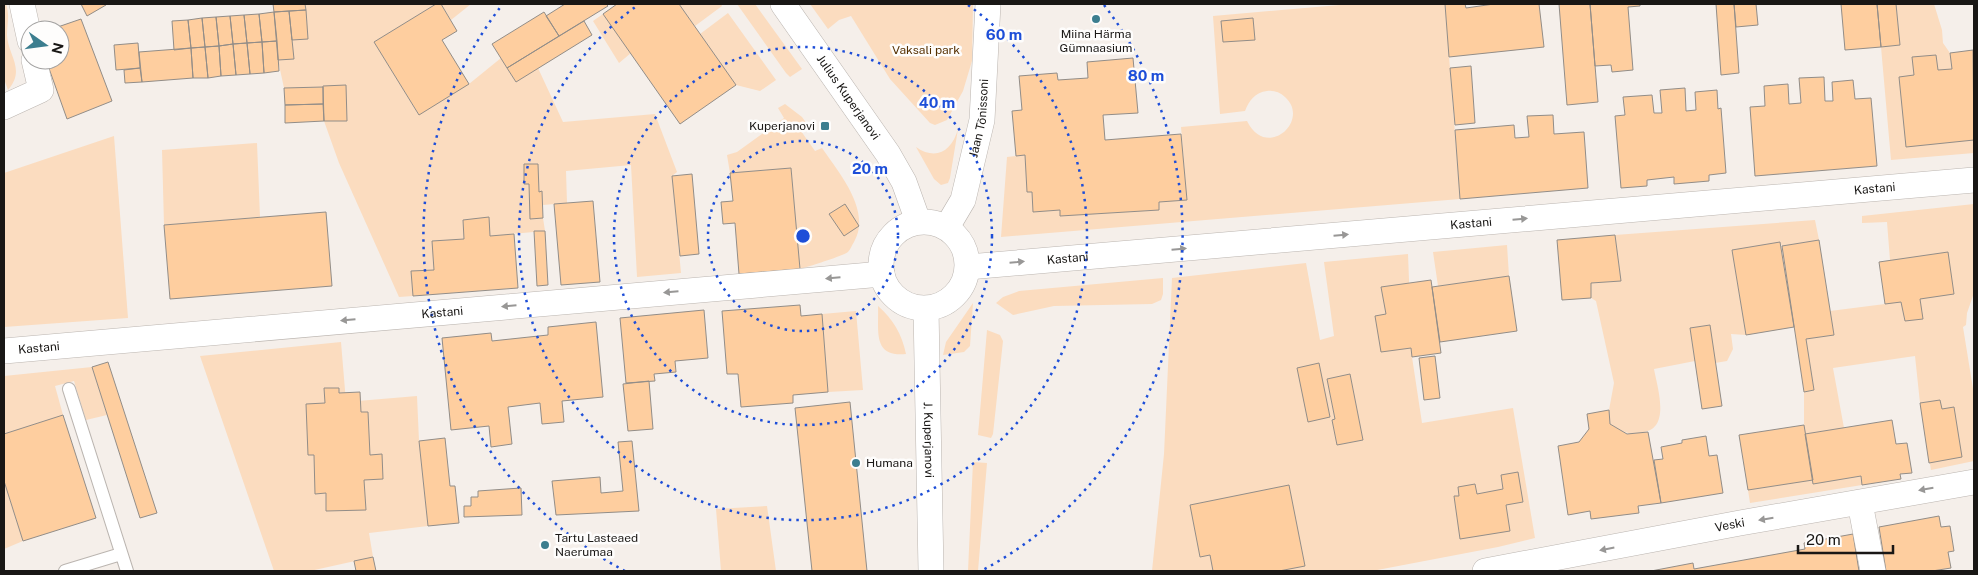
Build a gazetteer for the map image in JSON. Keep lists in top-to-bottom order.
{
  "streets": {
    "street": [
      "Julius Kuperjanovi",
      "Jaan Tõnissoni",
      "Kastani",
      "J. Kuperjanovi",
      "Veski"
    ]
  },
  "crossings": [
    ["Julius Kuperjanovi", "Jaan Tõnissoni"],
    ["Julius Kuperjanovi", "Kastani"],
    ["Julius Kuperjanovi", "J. Kuperjanovi"],
    ["Jaan Tõnissoni", "Kastani"],
    ["Jaan Tõnissoni", "J. Kuperjanovi"],
    ["Kastani", "J. Kuperjanovi"]
  ],
  "one_way": ["Veski"],
  "parks": ["Vaksali park"],
  "places": {
    "other": ["Miina Härma Gümnaasium", "Humana", "Tartu Lasteaed Naerumaa"],
    "transit": ["Kuperjanovi"]
  },
  "scale_bar": "20 m",
  "north": "right",
  "rings": [
    "60 m",
    "80 m",
    "40 m",
    "20 m"
  ]
}
